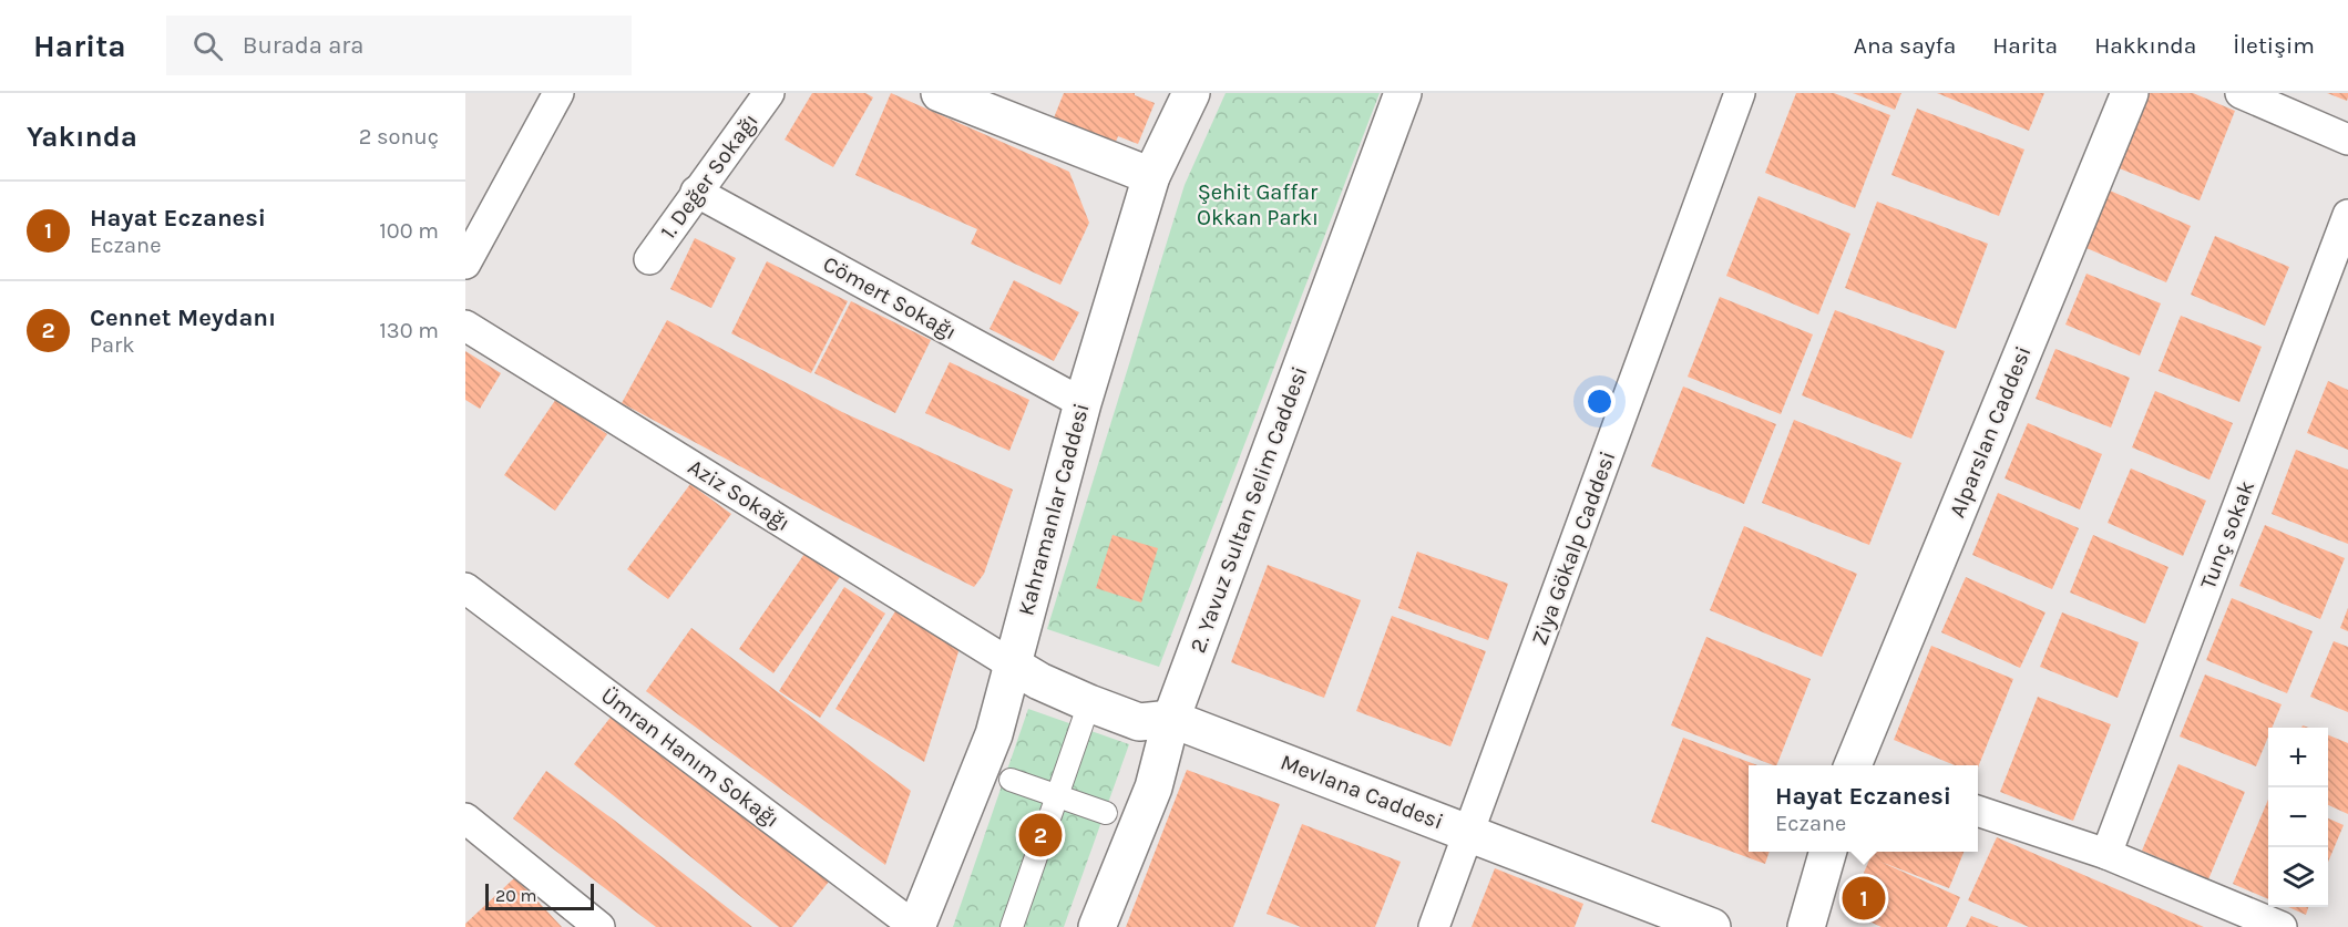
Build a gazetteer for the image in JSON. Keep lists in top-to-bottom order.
{
  "streets": {
    "street": [
      "1. Değer Sokağı",
      "Cömert Sokağı",
      "Alparslan Caddesi",
      "Aziz Sokağı",
      "Kahramanlar Caddesi",
      "2. Yavuz Sultan Selim Caddesi",
      "Tunç sokak",
      "Ziya Gökalp Caddesi",
      "Ümran Hanım Sokağı",
      "Mevlana Caddesi"
    ]
  },
  "crossings": [
    ["1. Değer Sokağı", "Cömert Sokağı"],
    ["Cömert Sokağı", "Kahramanlar Caddesi"],
    ["Aziz Sokağı", "Kahramanlar Caddesi"],
    ["Aziz Sokağı", "Mevlana Caddesi"],
    ["Kahramanlar Caddesi", "Ümran Hanım Sokağı"],
    ["Kahramanlar Caddesi", "Mevlana Caddesi"],
    ["2. Yavuz Sultan Selim Caddesi", "Mevlana Caddesi"],
    ["Ziya Gökalp Caddesi", "Mevlana Caddesi"]
  ],
  "parks": ["Şehit Gaffar Okkan Parkı"],
  "scale_bar": "20 m",
  "page": {
    "header": "Harita",
    "search": "Burada ara",
    "nav": [
      "Ana sayfa",
      "Harita",
      "Hakkında",
      "İletişim"
    ],
    "heading": ["Yakında", "2 sonuç"],
    "list": [
      {
        "mark": "1",
        "name": "Hayat Eczanesi",
        "note": "Eczane",
        "value": "100 m"
      },
      {
        "mark": "2",
        "name": "Cennet Meydanı",
        "note": "Park",
        "value": "130 m"
      }
    ],
    "map_buttons": ["+", "−"],
    "popup": ["Hayat Eczanesi", "Eczane"],
    "pins": ["2", "1"],
    "scale": "20 m"
  }
}
